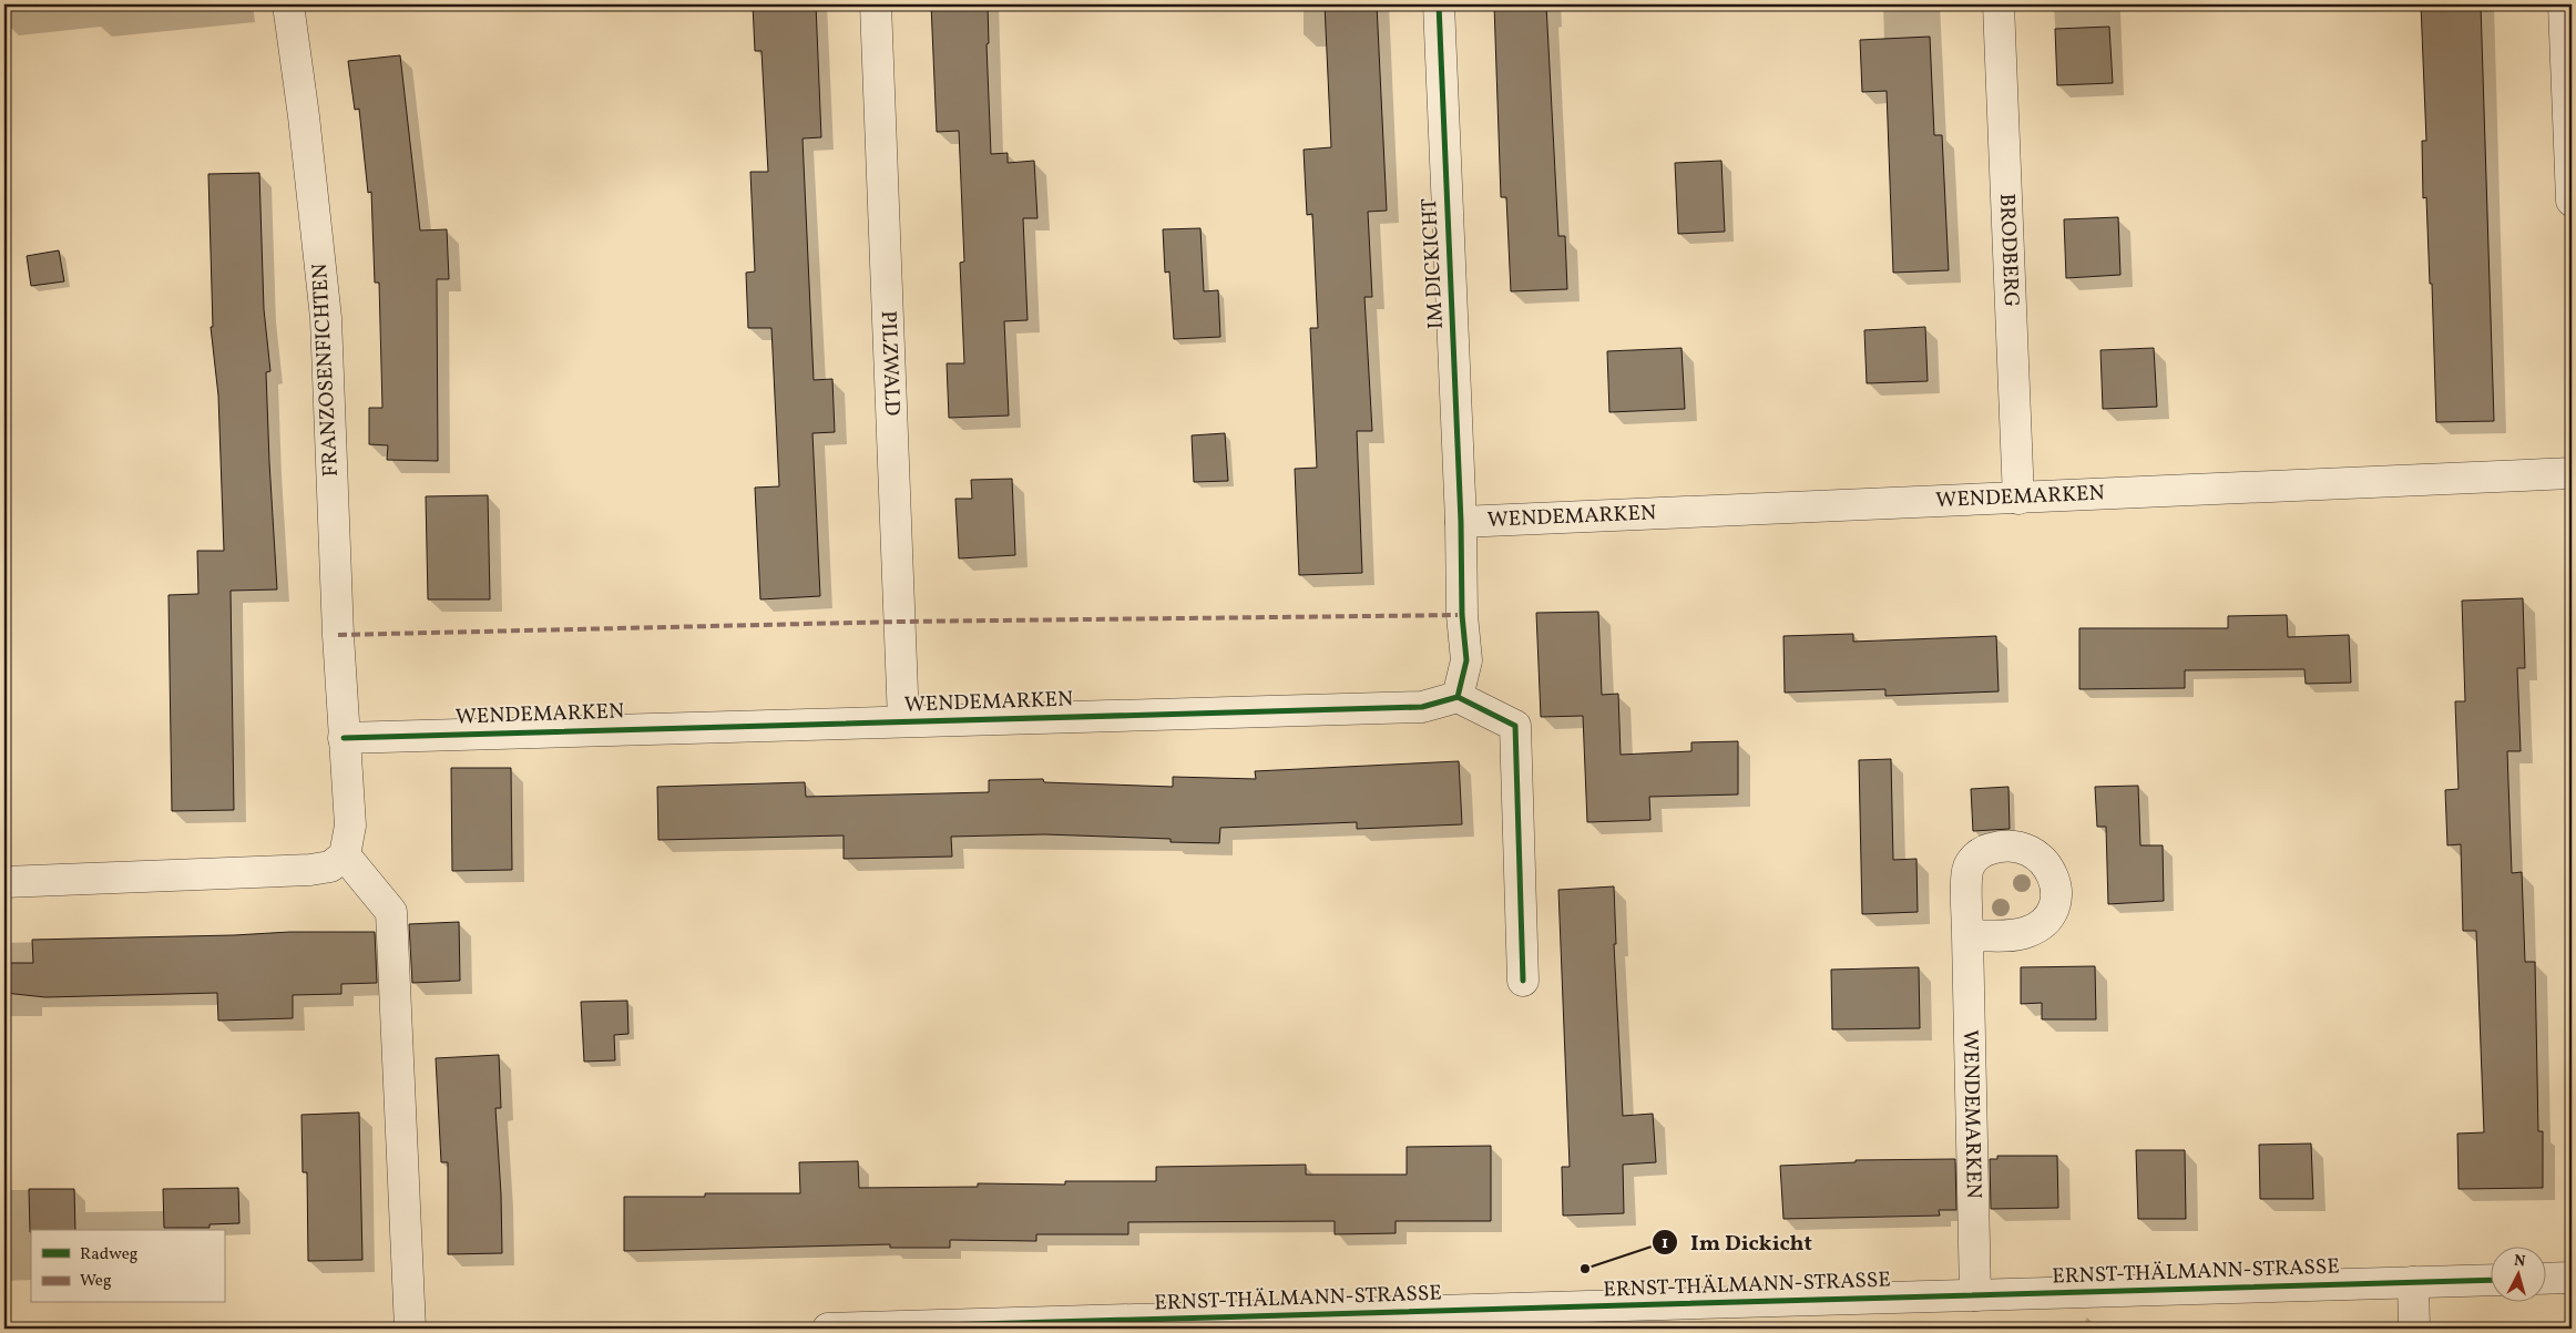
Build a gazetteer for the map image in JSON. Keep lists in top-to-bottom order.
{
  "streets": {
    "street": [
      "BRODBERG",
      "IM DICKICHT",
      "PILZWALD",
      "FRANZOSENFICHTEN",
      "WENDEMARKEN",
      "ERNST-THÄLMANN-STRASSE"
    ]
  },
  "crossings": [
    ["BRODBERG", "WENDEMARKEN"],
    ["IM DICKICHT", "WENDEMARKEN"],
    ["PILZWALD", "WENDEMARKEN"],
    ["FRANZOSENFICHTEN", "WENDEMARKEN"],
    ["WENDEMARKEN", "ERNST-THÄLMANN-STRASSE"]
  ],
  "places": ["Im Dickicht"],
  "legend": ["Radweg", "Weg"],
  "north": "top"
}
